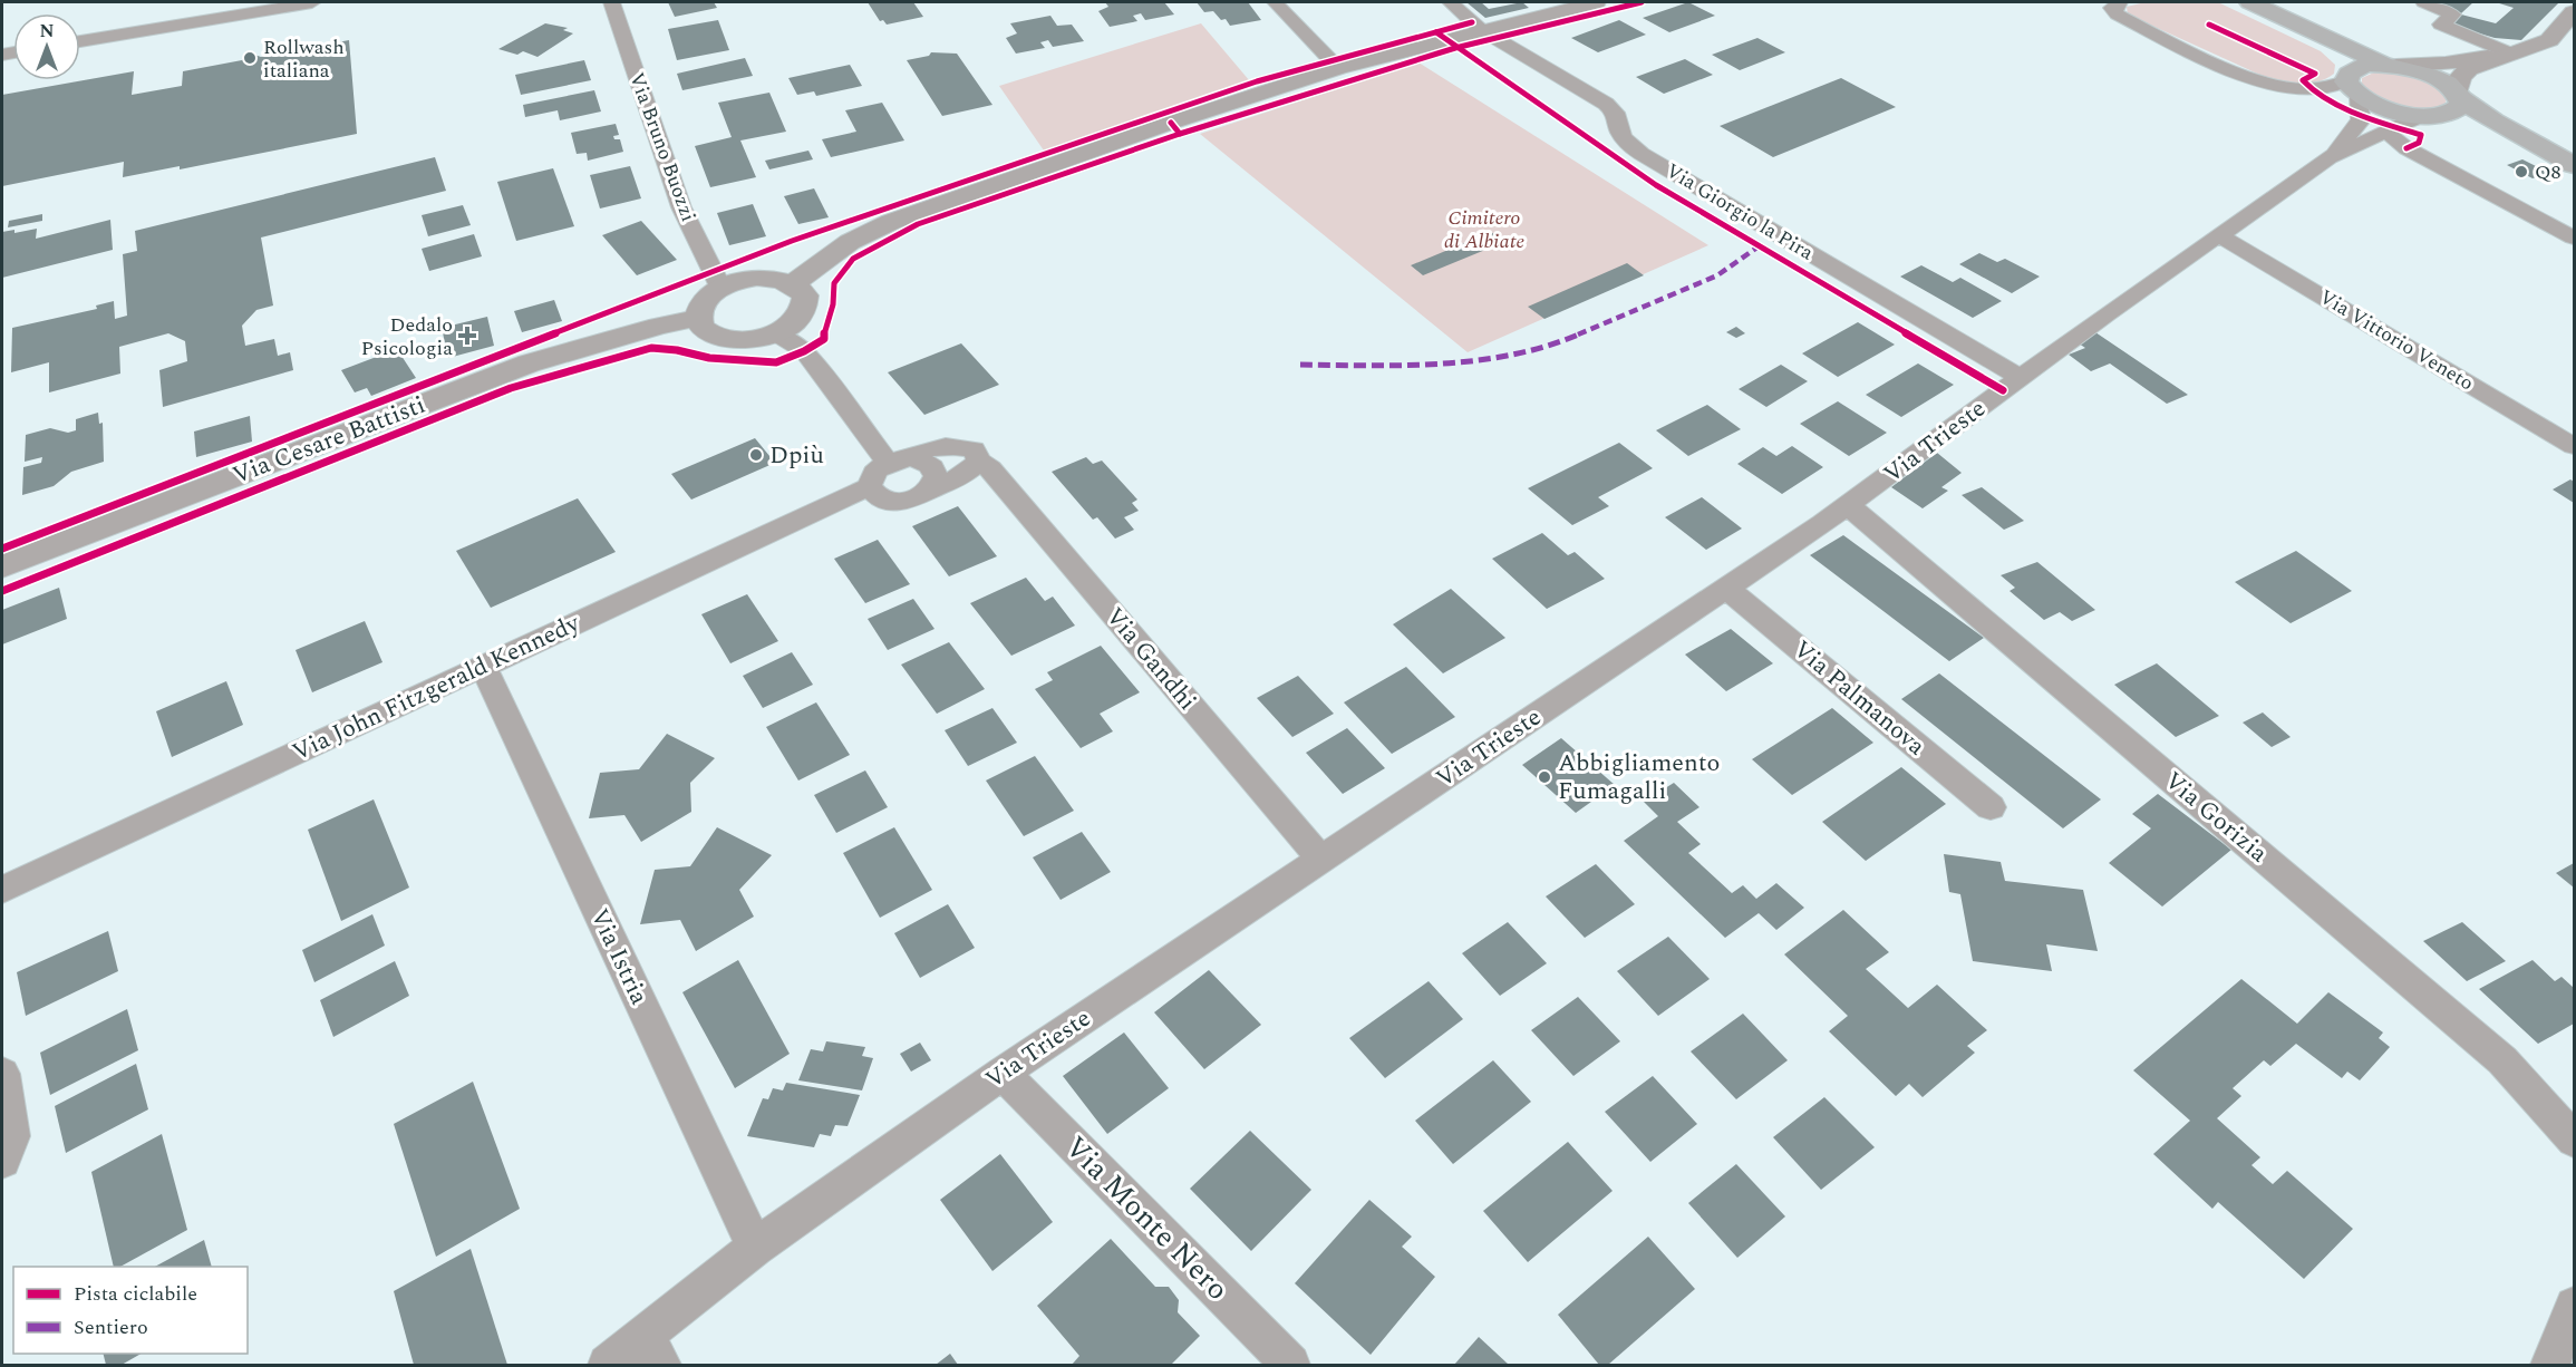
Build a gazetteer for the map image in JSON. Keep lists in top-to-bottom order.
{
  "streets": {
    "street": [
      "Via Bruno Buozzi",
      "Via Giorgio la Pira",
      "Via Vittorio Veneto",
      "Via Cesare Battisti",
      "Via Trieste",
      "Via Gandhi",
      "Via John Fitzgerald Kennedy",
      "Via Palmanova",
      "Via Gorizia",
      "Via Istria",
      "Via Monte Nero"
    ]
  },
  "crossings": [
    ["Via Giorgio la Pira", "Via Trieste"],
    ["Via Vittorio Veneto", "Via Trieste"],
    ["Via Trieste", "Via Gandhi"],
    ["Via Trieste", "Via Palmanova"],
    ["Via Trieste", "Via Gorizia"],
    ["Via Trieste", "Via Istria"],
    ["Via Trieste", "Via Monte Nero"],
    ["Via Gandhi", "Via John Fitzgerald Kennedy"],
    ["Via John Fitzgerald Kennedy", "Via Istria"]
  ],
  "parks": ["Cimitero di Albiate"],
  "places": {
    "other": [
      "Rollwash italiana",
      "Q8",
      "Dpiù",
      "Abbigliamento Fumagalli"
    ],
    "health": ["Dedalo Psicologia"]
  },
  "legend": ["Pista ciclabile", "Sentiero"],
  "north": "top"
}
